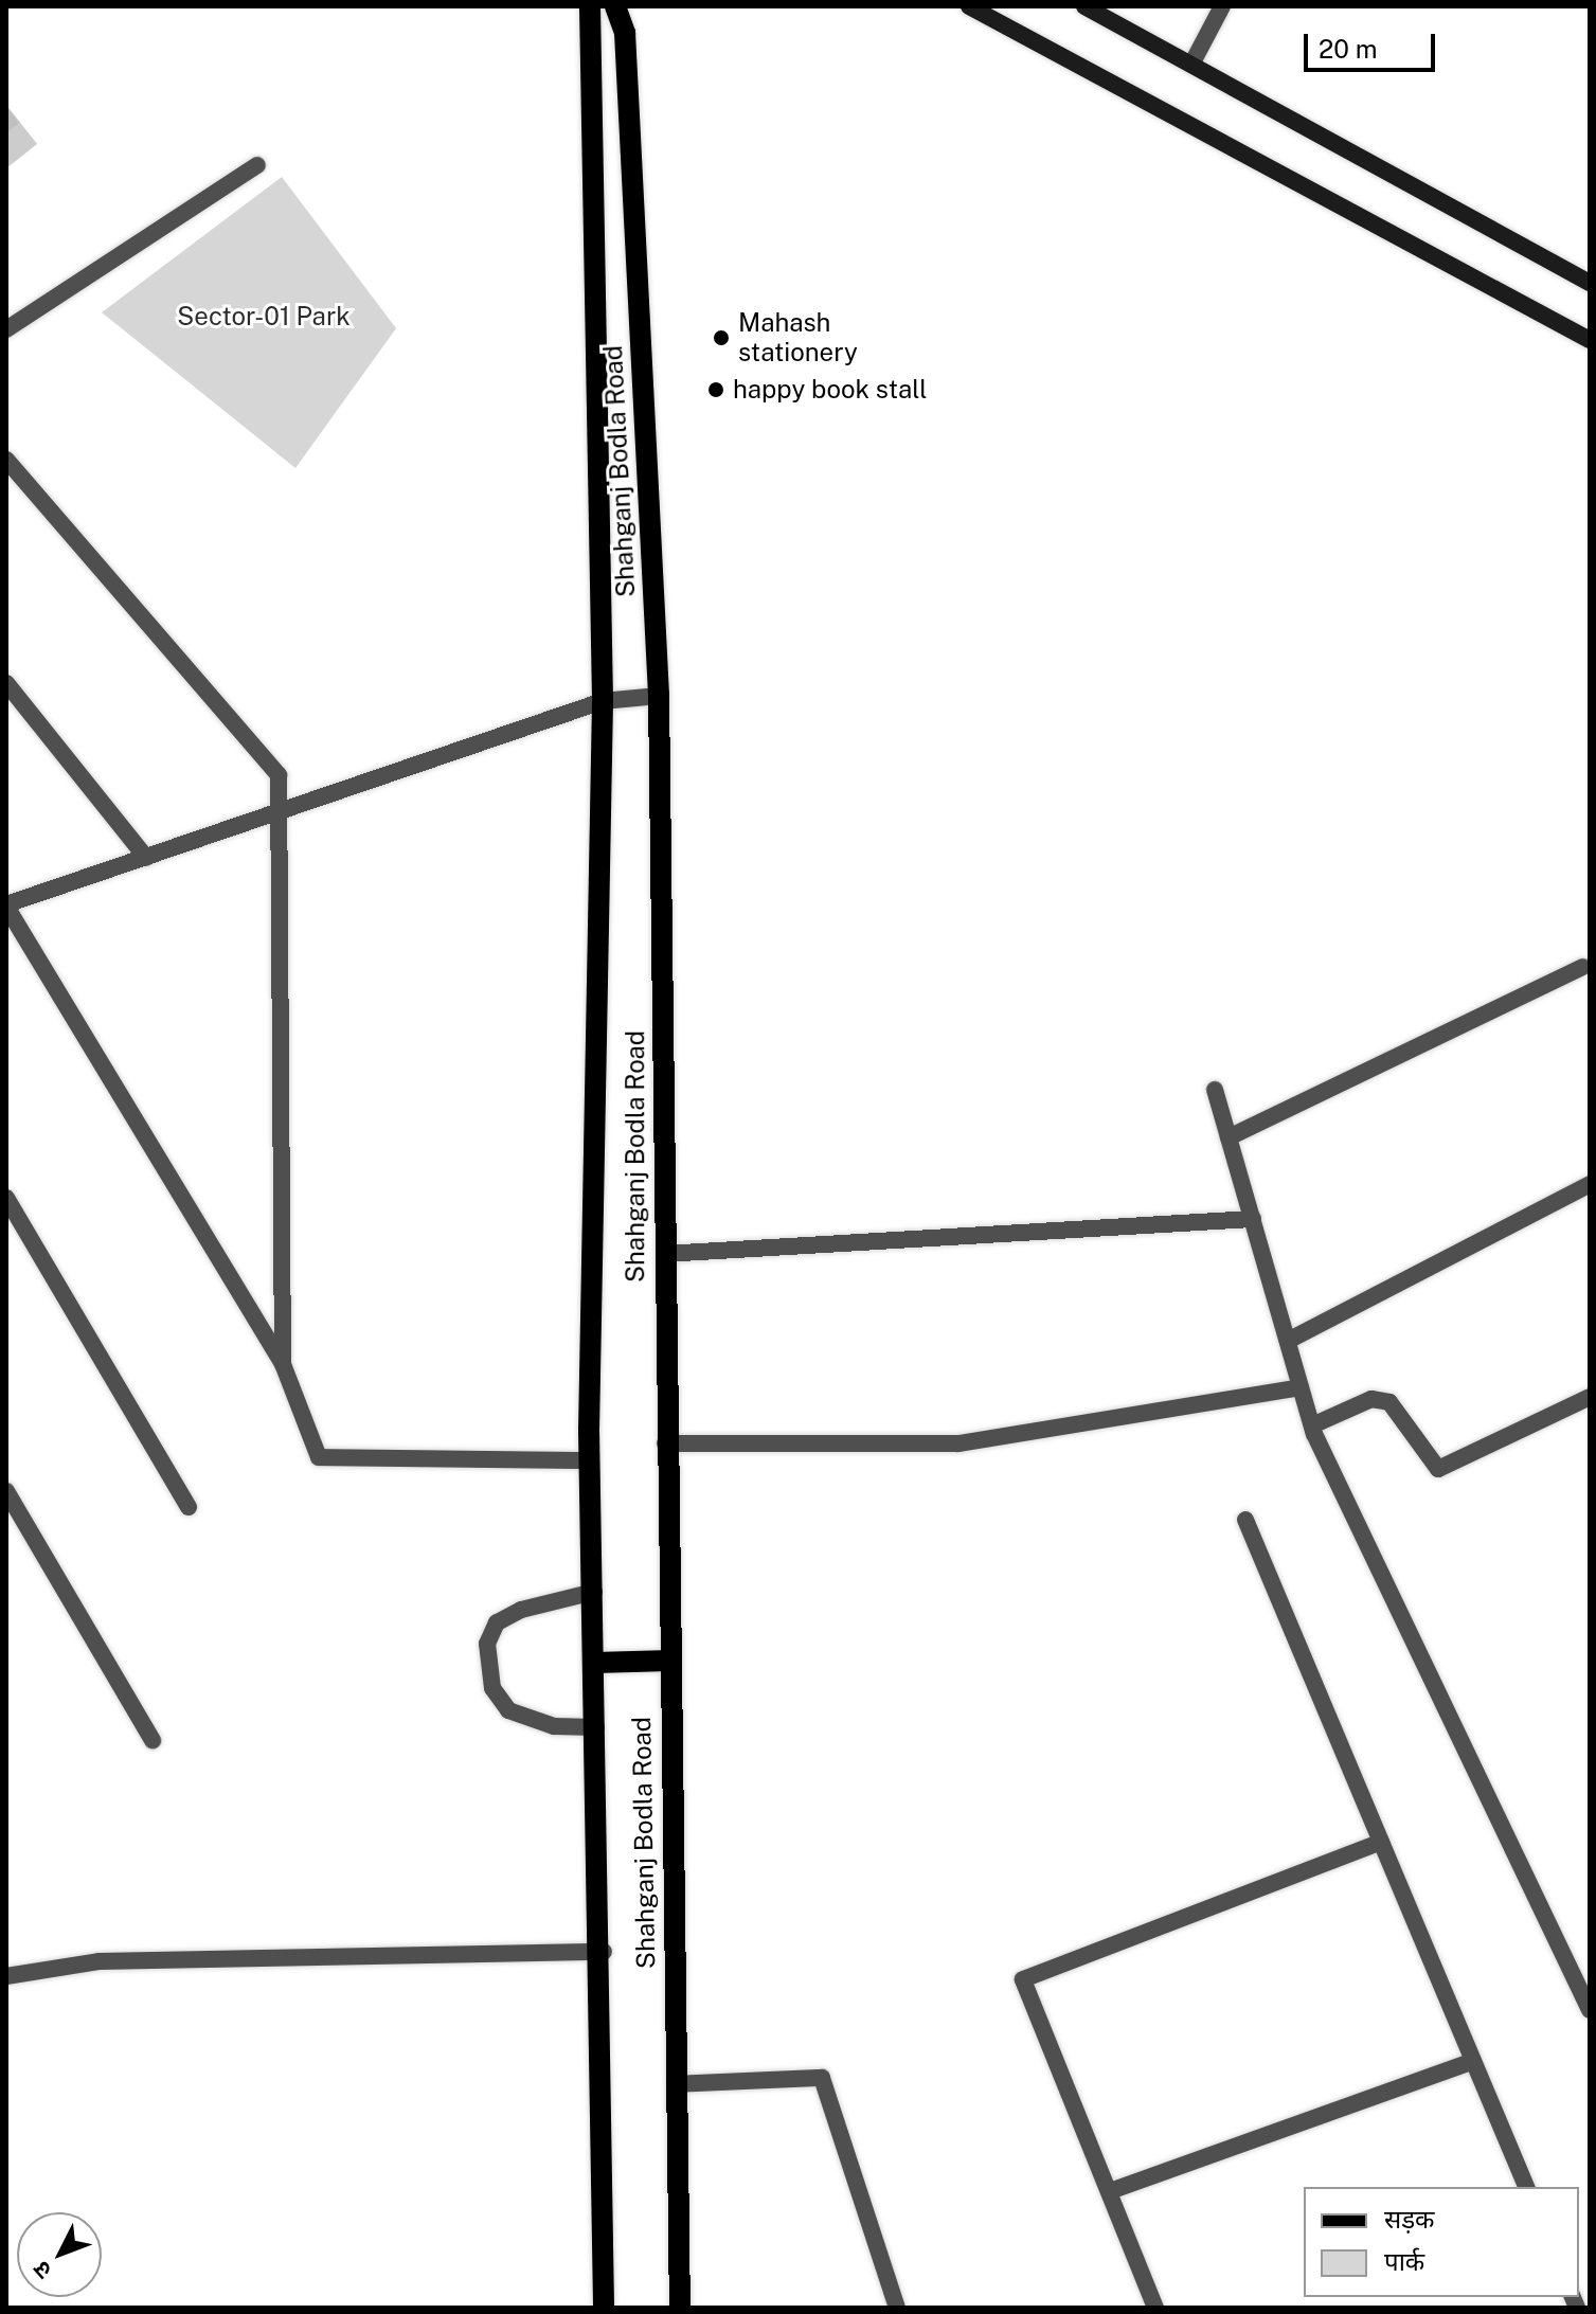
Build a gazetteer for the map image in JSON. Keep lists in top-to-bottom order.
{
  "streets": {
    "main road": ["Shahganj Bodla Road"]
  },
  "parks": ["Sector-01 Park"],
  "places": ["Mahash stationery", "happy book stall"],
  "legend": ["सड़क", "पार्क"],
  "scale_bar": "20 m",
  "north": "bottom left"
}
